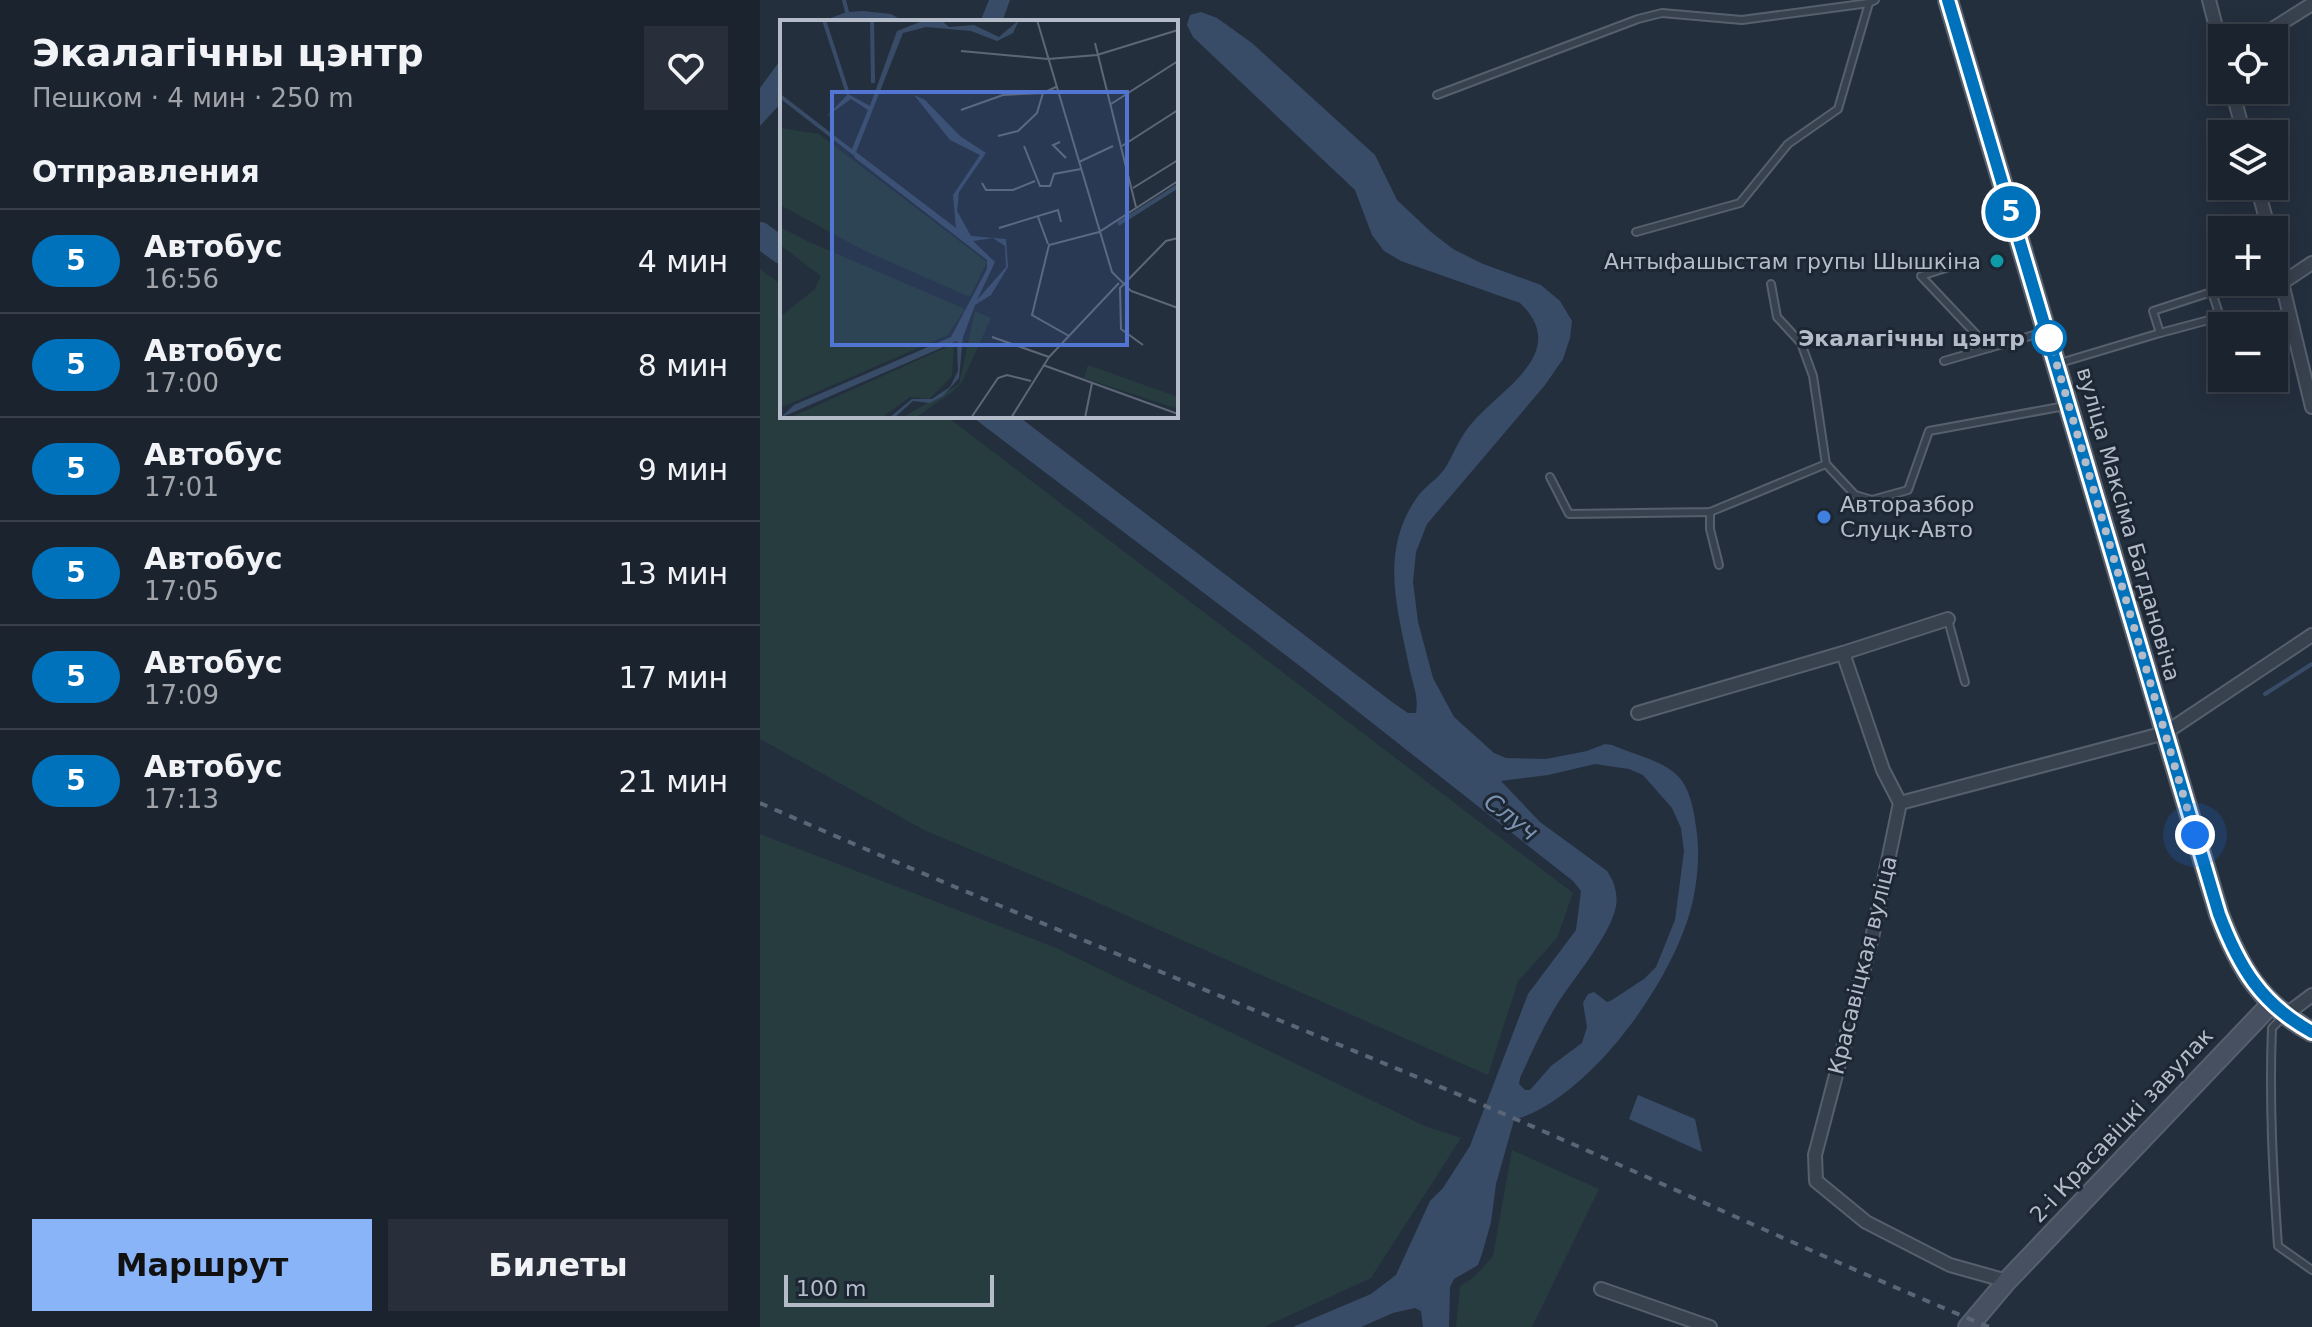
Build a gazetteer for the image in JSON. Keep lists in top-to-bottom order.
{
  "streets": {
    "main road": ["вуліца Максіма Багдановіча", "2-і Красавіцкі завулак"],
    "street": ["Красавіцкая вуліца"]
  },
  "crossings": [
    ["вуліца Максіма Багдановіча", "2-і Красавіцкі завулак"],
    ["Красавіцкая вуліца", "2-і Красавіцкі завулак"]
  ],
  "water": ["Случ"],
  "places": ["Антыфашыстам групы Шышкіна", "Экалагічны цэнтр", "Авторазбор Слуцк-Авто"],
  "lines": ["bus line 5"],
  "scale_bar": "100 m",
  "page": {
    "heading": [
      ["Экалагічны цэнтр", "Пешком · 4 мин · 250 m"],
      "Отправления"
    ],
    "on_map": "5",
    "map_buttons": ["+", "−"],
    "list": [
      {
        "mark": "5",
        "name": "Автобус",
        "note": "16:56",
        "value": "4 мин"
      },
      {
        "mark": "5",
        "name": "Автобус",
        "note": "17:00",
        "value": "8 мин"
      },
      {
        "mark": "5",
        "name": "Автобус",
        "note": "17:01",
        "value": "9 мин"
      },
      {
        "mark": "5",
        "name": "Автобус",
        "note": "17:05",
        "value": "13 мин"
      },
      {
        "mark": "5",
        "name": "Автобус",
        "note": "17:09",
        "value": "17 мин"
      },
      {
        "mark": "5",
        "name": "Автобус",
        "note": "17:13",
        "value": "21 мин"
      }
    ],
    "buttons": ["Маршрут", "Билеты"],
    "scale": "100 m"
  }
}
